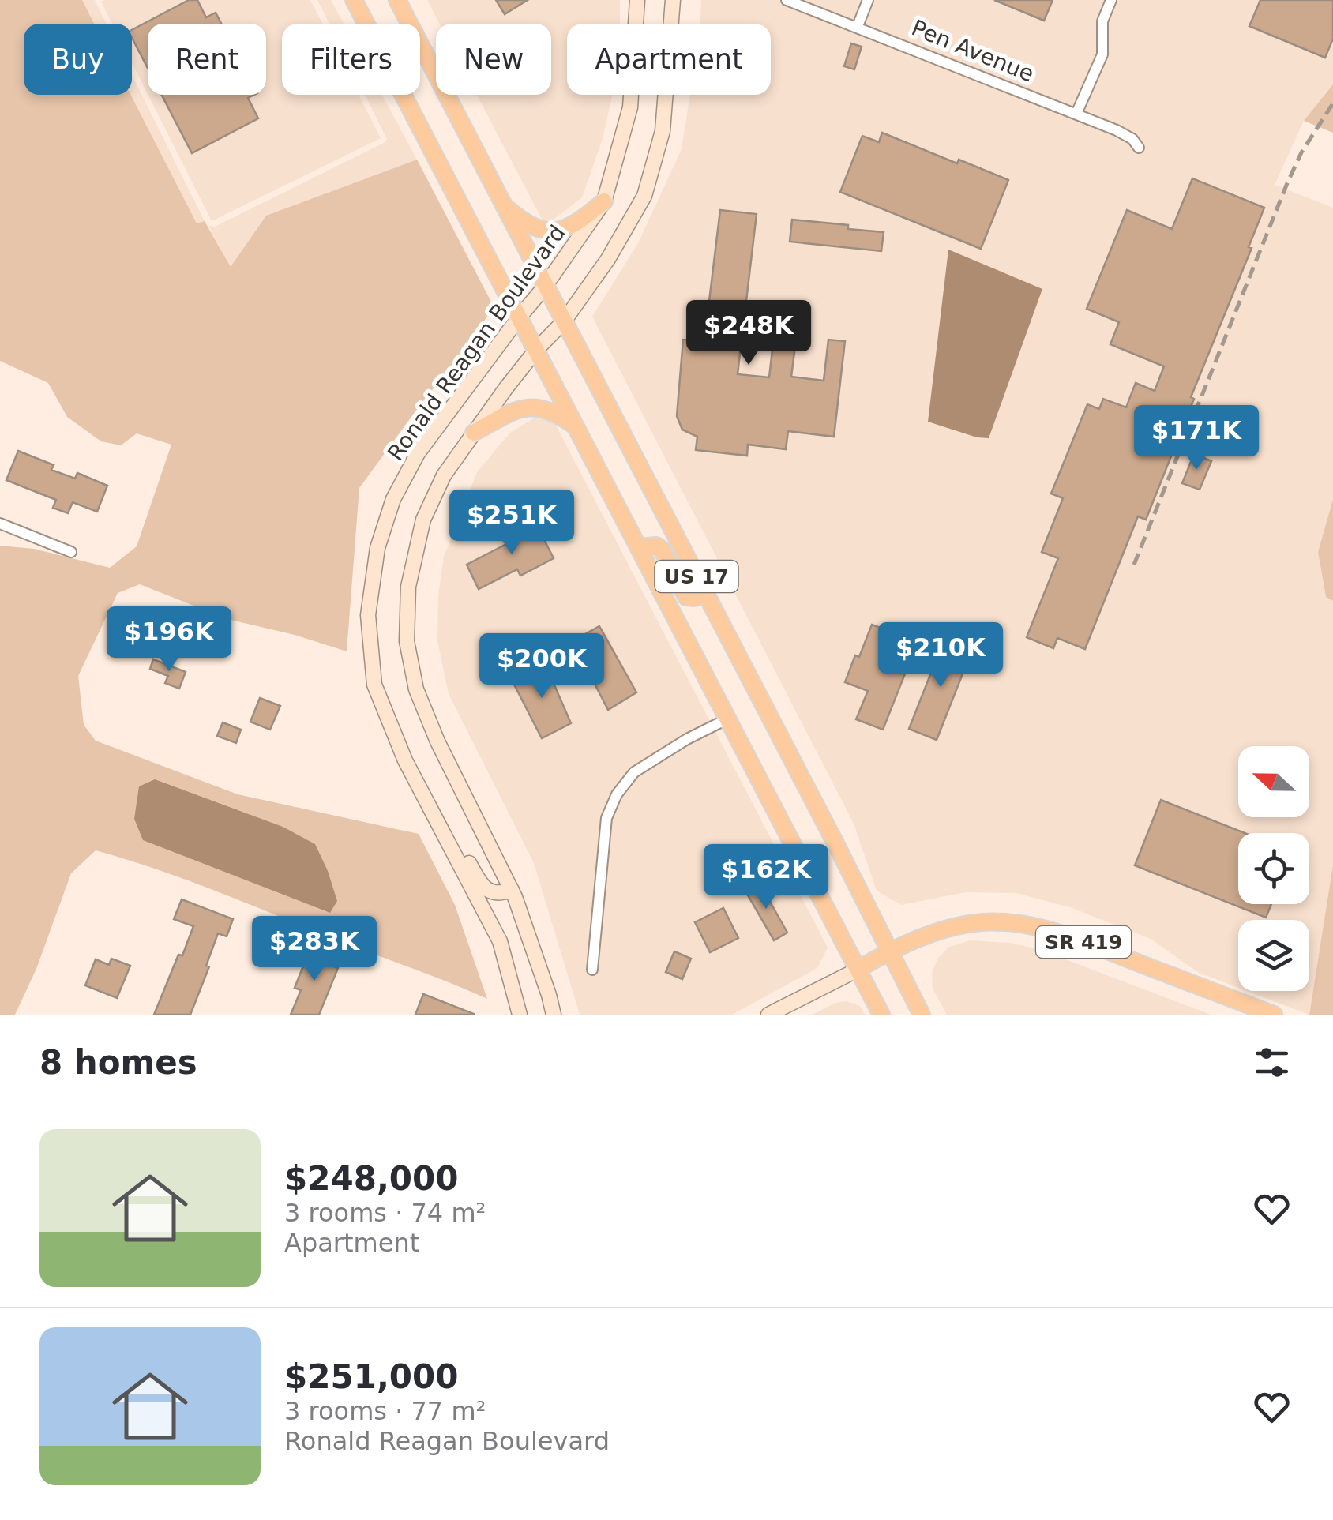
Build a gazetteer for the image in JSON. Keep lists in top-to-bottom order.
{
  "streets": {
    "main road": ["Ronald Reagan Boulevard", "US 17", "SR 419"],
    "street": ["Pen Avenue"]
  },
  "crossings": [
    ["Ronald Reagan Boulevard", "US 17"],
    ["US 17", "SR 419"]
  ],
  "north": "left",
  "page": {
    "chip": [
      "Buy",
      "Rent",
      "Filters",
      "New",
      "Apartment"
    ],
    "price": [
      "$248K",
      "$171K",
      "$251K",
      "$196K",
      "$210K",
      "$200K",
      "$162K",
      "$283K"
    ],
    "heading": "8 homes",
    "list": [
      {
        "name": "$248,000",
        "note": "3 rooms · 74 m² · Apartment"
      },
      {
        "name": "$251,000",
        "note": "3 rooms · 77 m² · Ronald Reagan Boulevard"
      }
    ]
  }
}
